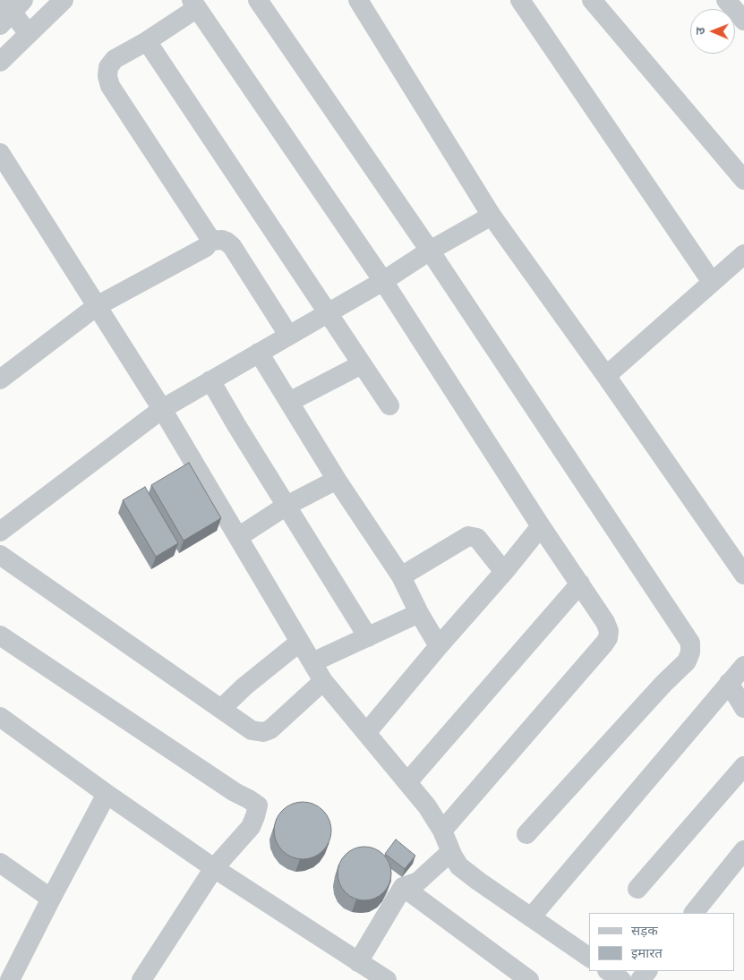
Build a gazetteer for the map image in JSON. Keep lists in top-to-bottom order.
{
  "legend": ["सड़क", "इमारत"],
  "north": "left"
}
